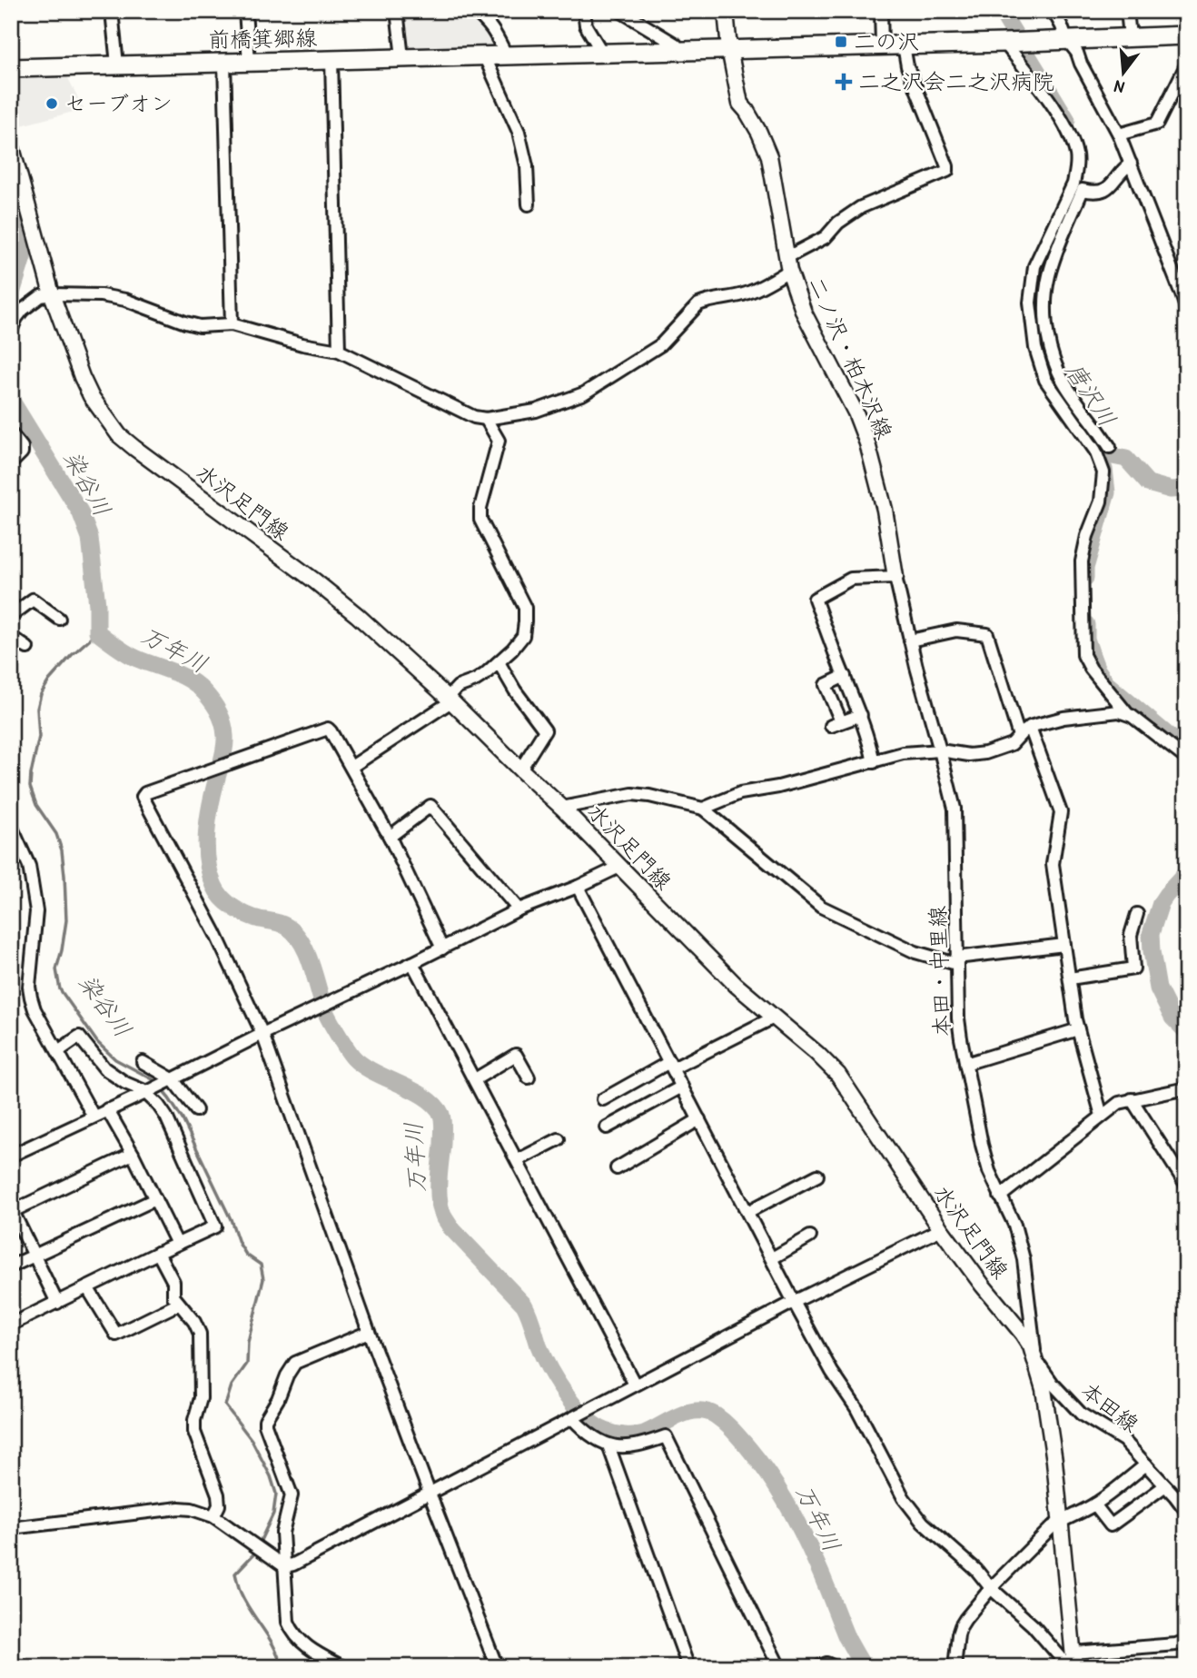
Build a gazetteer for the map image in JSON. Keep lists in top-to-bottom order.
{
  "streets": {
    "main road": ["前橋箕郷線", "二ノ沢・柏木沢線", "水沢足門線"],
    "street": ["本田・中里線", "本田線"]
  },
  "crossings": [
    ["前橋箕郷線", "二ノ沢・柏木沢線"],
    ["二ノ沢・柏木沢線", "本田・中里線"],
    ["水沢足門線", "本田・中里線"],
    ["水沢足門線", "本田線"],
    ["本田・中里線", "本田線"]
  ],
  "water": ["唐沢川", "染谷川", "万年川"],
  "places": {
    "transit": ["二の沢"],
    "health": ["二之沢会二之沢病院"],
    "other": ["セーブオン"]
  },
  "north": "bottom"
}
